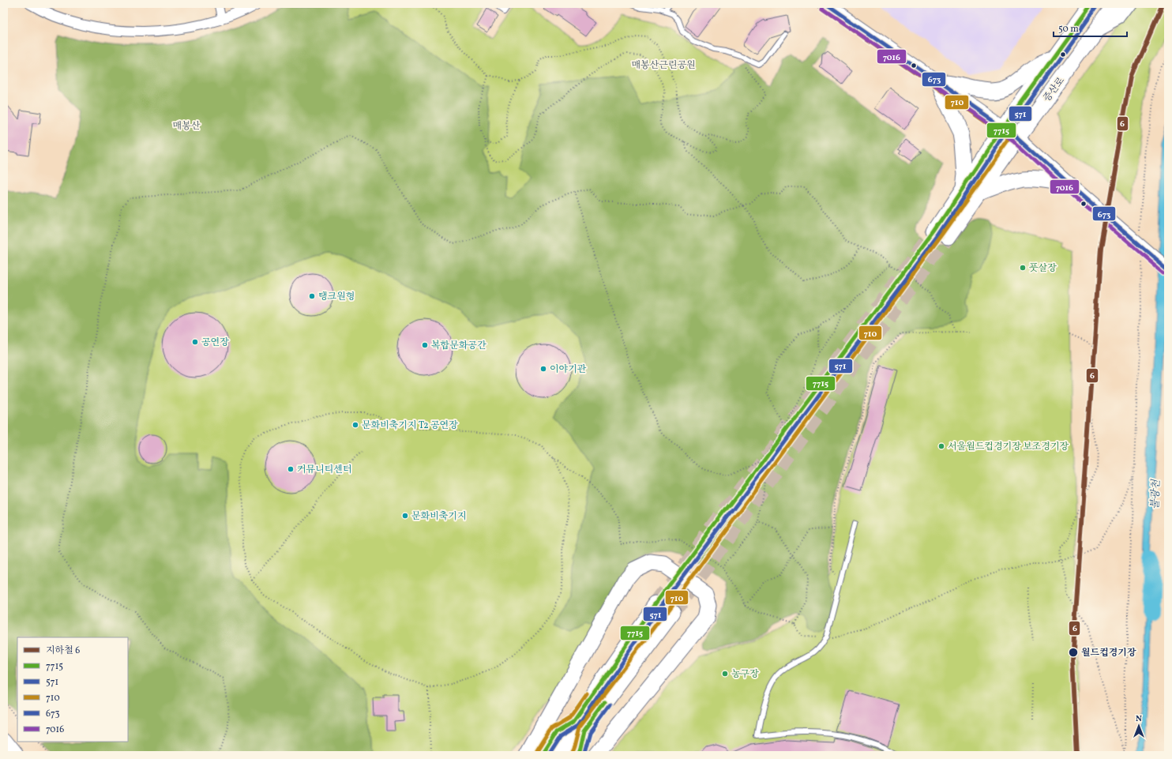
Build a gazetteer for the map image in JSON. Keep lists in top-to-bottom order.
{
  "streets": {
    "main road": ["증산로"]
  },
  "water": ["불광천"],
  "parks": ["매봉산근린공원", "매봉산"],
  "places": [
    "풋살장",
    "탱크원형",
    "공연장",
    "복합문화공간",
    "이야기관",
    "문화비축기지 T2 공연장",
    "서울월드컵경기장 보조경기장",
    "커뮤니티센터",
    "문화비축기지",
    "월드컵경기장",
    "농구장"
  ],
  "lines": [
    "metro line 6",
    "transit line 7715",
    "transit line 673",
    "transit line 571",
    "transit line 710",
    "transit line 7016"
  ],
  "legend": [
    "지하철 6",
    "7715",
    "571",
    "710",
    "673",
    "7016"
  ],
  "scale_bar": "50 m",
  "north": "top"
}
